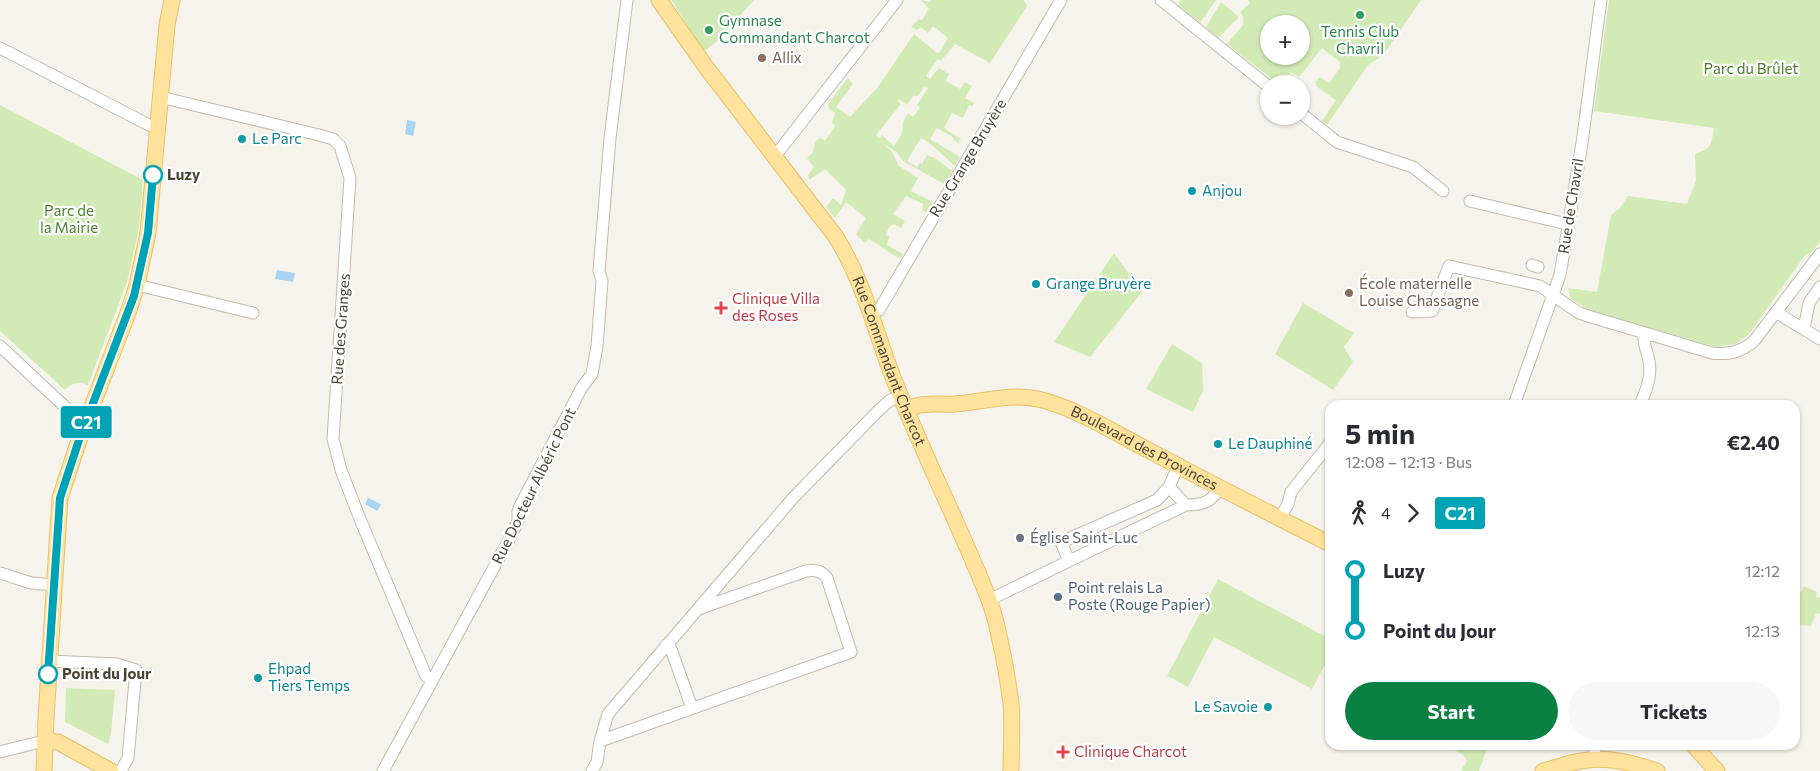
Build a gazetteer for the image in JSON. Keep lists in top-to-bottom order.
{
  "streets": {
    "main road": ["Rue Commandant Charcot", "Boulevard des Provinces"],
    "street": [
      "Rue Grange Bruyère",
      "Rue de Chavril",
      "Rue des Granges",
      "Rue Docteur Albéric Pont"
    ]
  },
  "crossings": [
    ["Rue Grange Bruyère", "Rue Commandant Charcot"],
    ["Rue des Granges", "Rue Docteur Albéric Pont"],
    ["Rue Commandant Charcot", "Boulevard des Provinces"]
  ],
  "parks": ["Parc du Brûlet", "Parc de la Mairie"],
  "places": {
    "other": [
      "Tennis Club Chavril",
      "Gymnase Commandant Charcot",
      "Allix",
      "Le Parc",
      "Luzy",
      "Anjou",
      "Grange Bruyère",
      "École maternelle Louise Chassagne",
      "Le Dauphiné",
      "Église Saint-Luc",
      "Point relais La Poste (Rouge Papier)",
      "Point du Jour",
      "Ehpad Tiers Temps",
      "Le Savoie"
    ],
    "health": ["Clinique Villa des Roses", "Clinique Charcot"]
  },
  "lines": ["bus line C21"],
  "page": {
    "on_map": "C21",
    "map_buttons": ["+", "−"],
    "heading": ["5 min", "12:08 – 12:13 · Bus", "€2.40"],
    "legs": ["4", "C21"],
    "list": [
      {
        "name": "Luzy",
        "value": "12:12"
      },
      {
        "name": "Point du Jour",
        "value": "12:13"
      }
    ],
    "buttons": ["Start", "Tickets"]
  }
}
